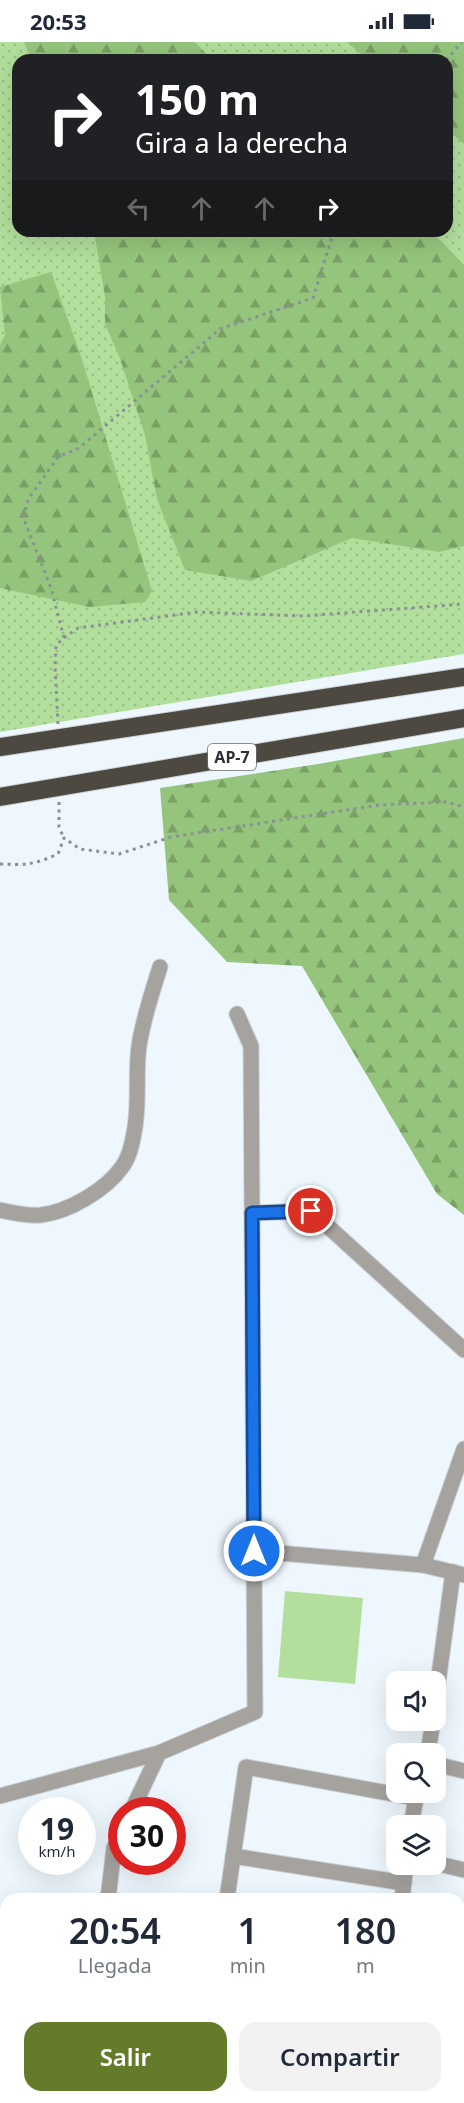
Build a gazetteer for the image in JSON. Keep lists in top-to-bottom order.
{
  "streets": {
    "highway": ["AP-7"]
  },
  "page": {
    "status": "20:53",
    "turn": ["150 m", "Gira a la derecha"],
    "speed": "19 km/h",
    "limit": "30",
    "eta": [
      "20:54",
      "Llegada",
      "1",
      "min",
      "180",
      "m"
    ],
    "buttons": ["Salir", "Compartir"]
  }
}
